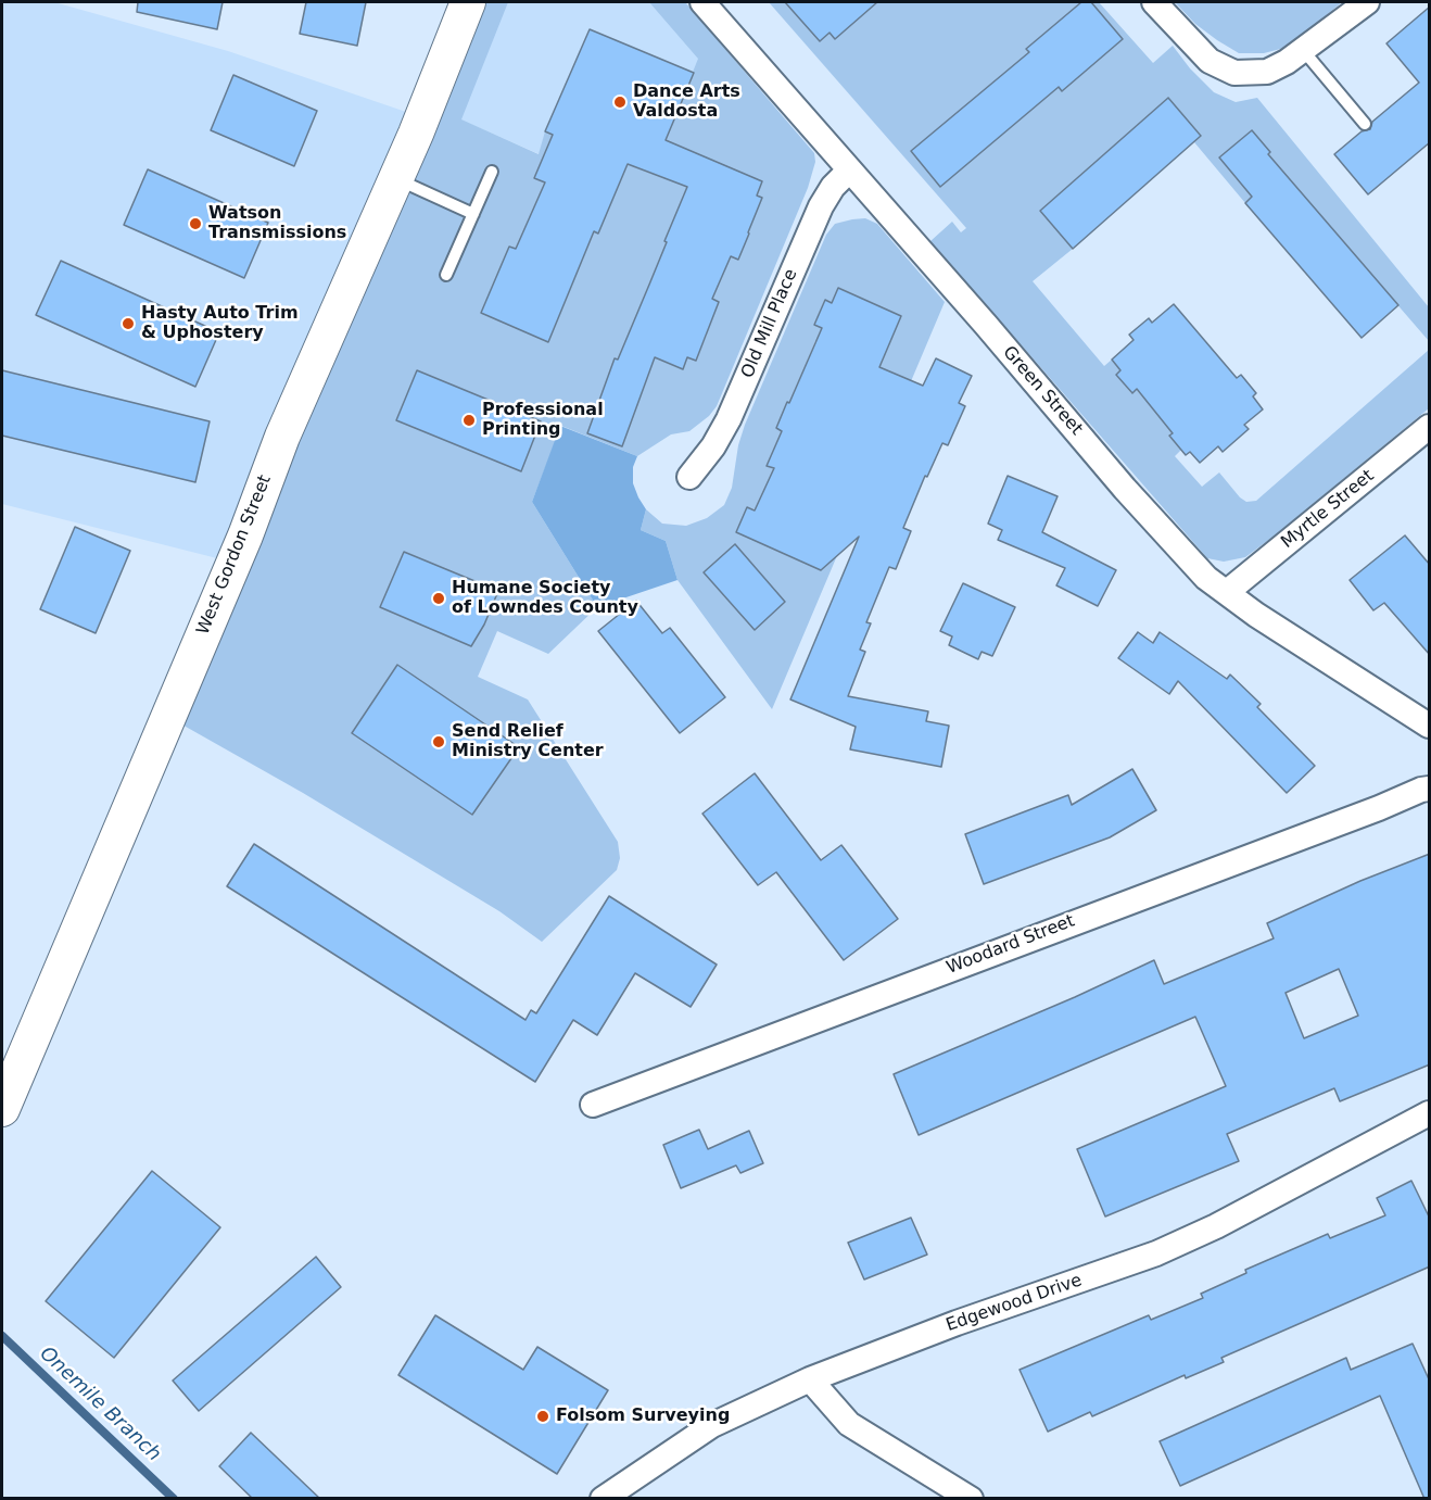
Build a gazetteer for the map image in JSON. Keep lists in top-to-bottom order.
{
  "streets": {
    "street": [
      "Old Mill Place",
      "Green Street",
      "Myrtle Street",
      "West Gordon Street",
      "Woodard Street",
      "Edgewood Drive"
    ]
  },
  "crossings": [
    ["Old Mill Place", "Green Street"],
    ["Green Street", "Myrtle Street"]
  ],
  "water": ["Onemile Branch"],
  "places": [
    "Dance Arts Valdosta",
    "Watson Transmissions",
    "Hasty Auto Trim & Uphostery",
    "Professional Printing",
    "Humane Society of Lowndes County",
    "Send Relief Ministry Center",
    "Folsom Surveying"
  ]
}
